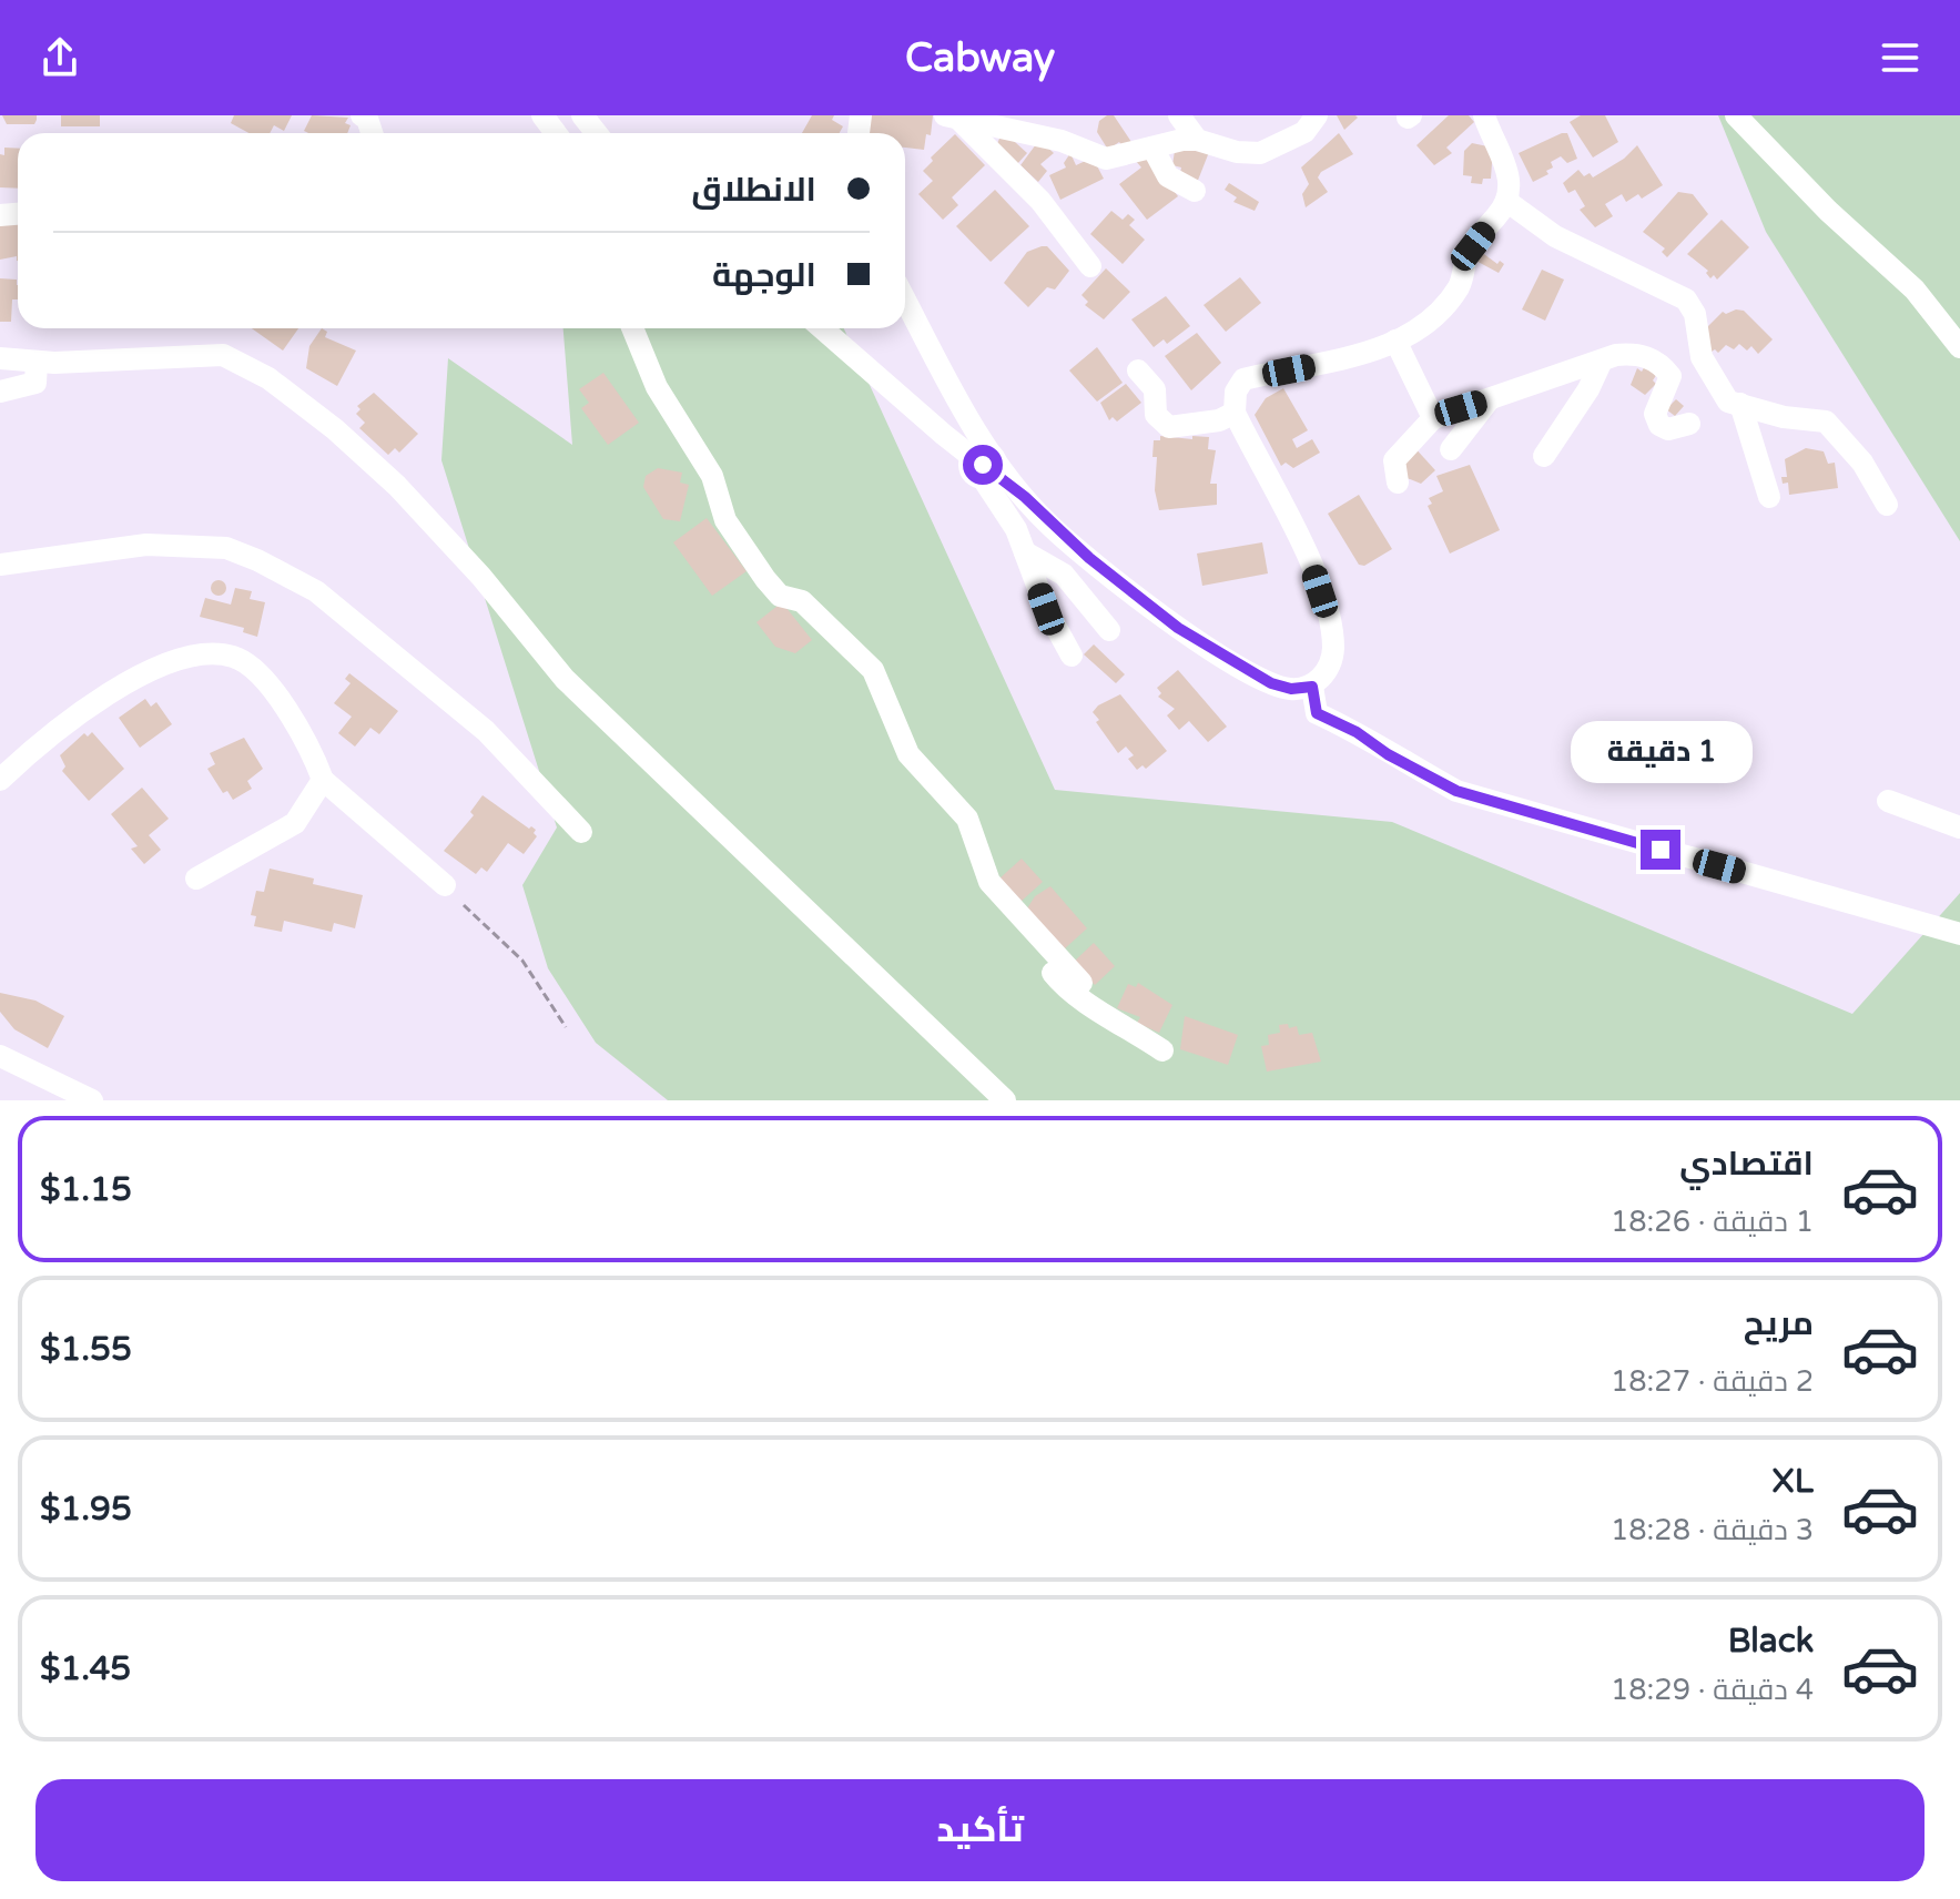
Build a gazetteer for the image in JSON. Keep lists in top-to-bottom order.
{
  "page": {
    "header": "Cabway",
    "banner": ["الانطلاق", "الوجهة"],
    "bubble": "1 دقيقة",
    "list": [
      {
        "name": "اقتصادي",
        "note": "1 دقيقة · 18:26",
        "value": "$1.15"
      },
      {
        "name": "مريح",
        "note": "2 دقيقة · 18:27",
        "value": "$1.55"
      },
      {
        "name": "XL",
        "note": "3 دقيقة · 18:28",
        "value": "$1.95"
      },
      {
        "name": "Black",
        "note": "4 دقيقة · 18:29",
        "value": "$1.45"
      }
    ],
    "buttons": "تأكيد"
  }
}
